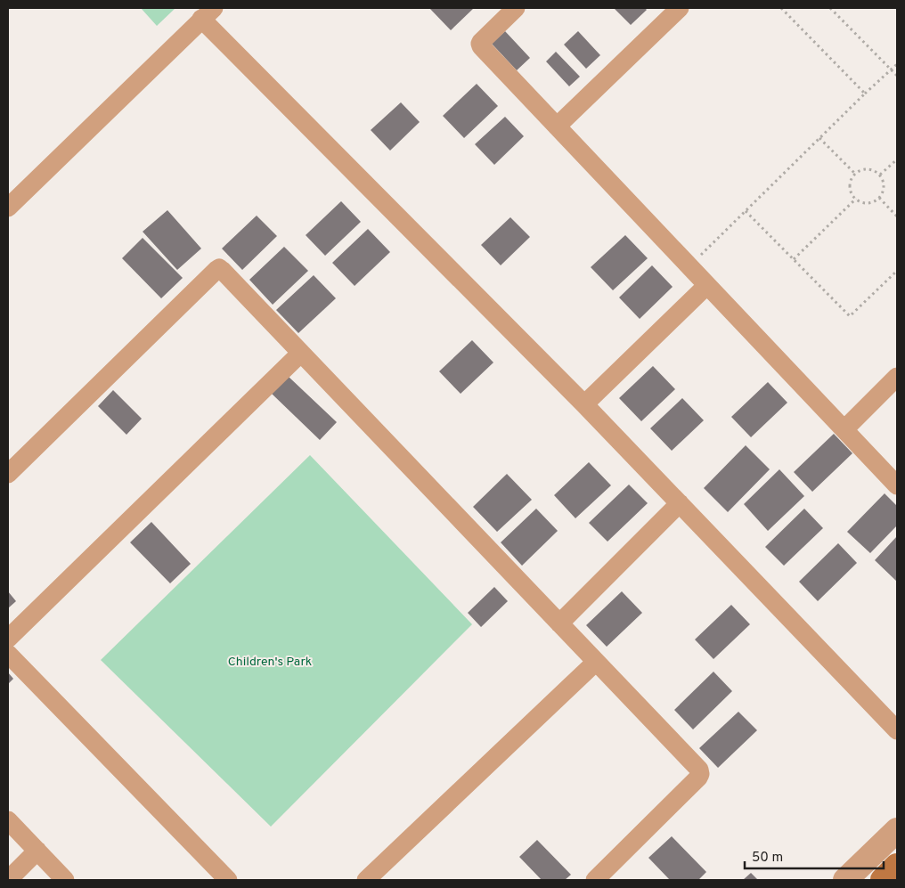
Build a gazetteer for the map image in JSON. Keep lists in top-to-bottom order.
{
  "parks": ["Children's Park"],
  "scale_bar": "50 m"
}
